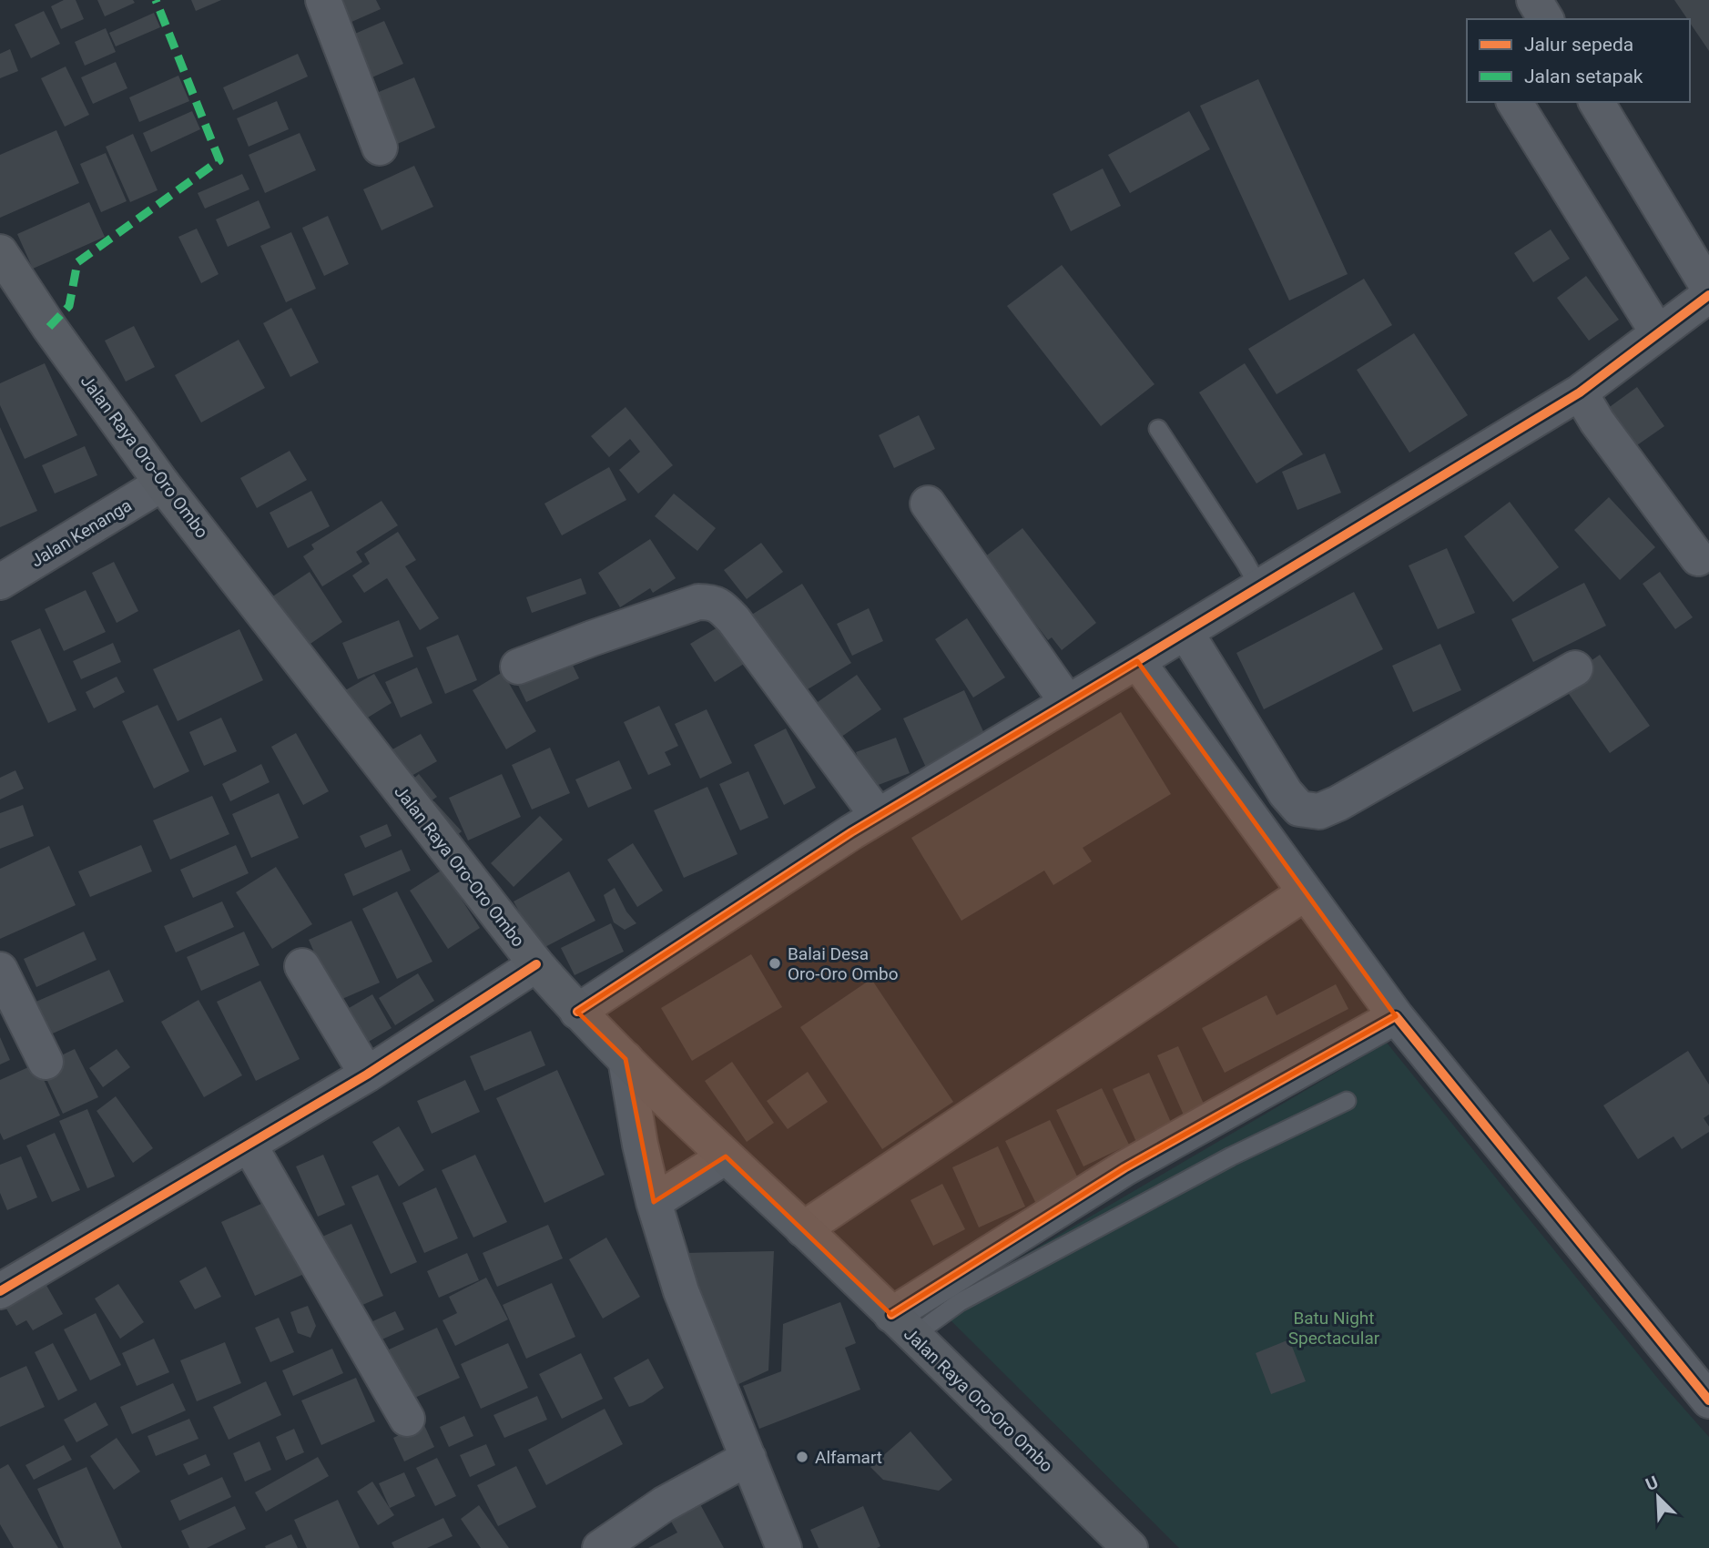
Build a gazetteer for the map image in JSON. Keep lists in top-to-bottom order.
{
  "streets": {
    "main road": ["Jalan Raya Oro-Oro Ombo"],
    "street": ["Jalan Kenanga"]
  },
  "crossings": [
    ["Jalan Raya Oro-Oro Ombo", "Jalan Kenanga"]
  ],
  "parks": ["Batu Night Spectacular"],
  "places": ["Balai Desa Oro-Oro Ombo", "Alfamart"],
  "legend": ["Jalur sepeda", "Jalan setapak"],
  "north": "top left"
}
